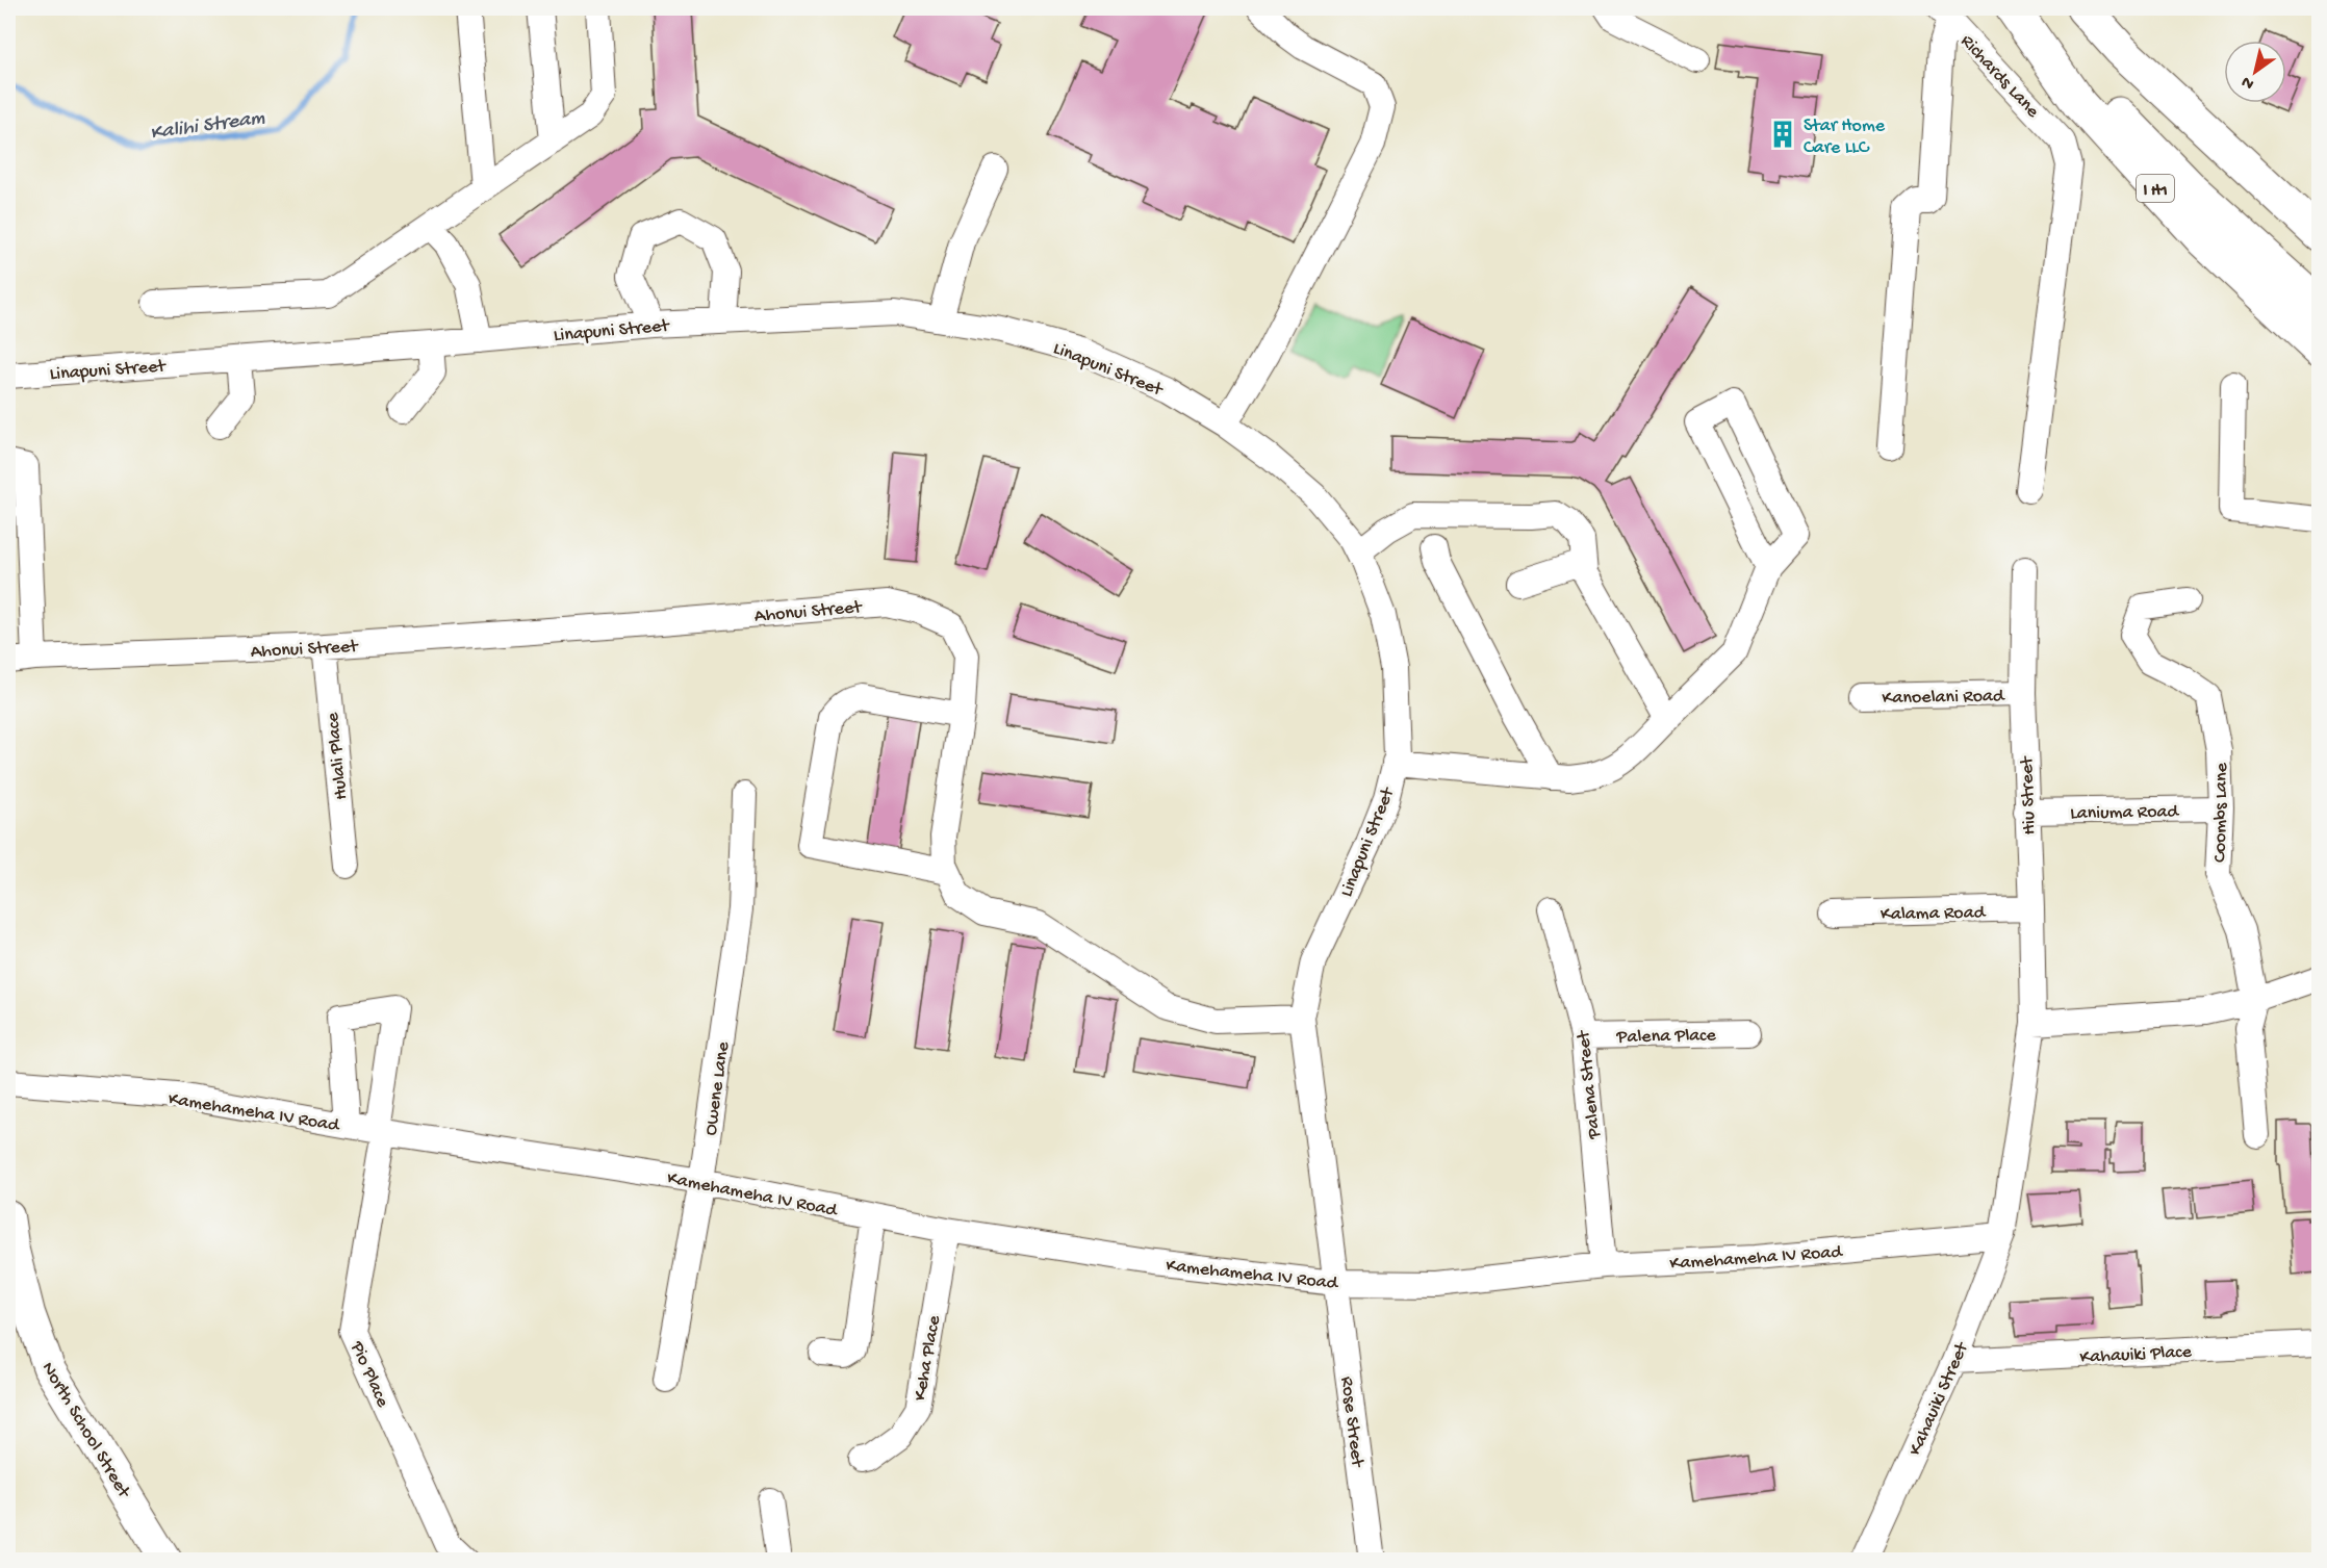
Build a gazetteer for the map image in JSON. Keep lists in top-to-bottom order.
{
  "streets": {
    "highway": ["I H1"],
    "main road": ["North School Street"],
    "street": [
      "Richards Lane",
      "Linapuni Street",
      "Ahonui Street",
      "Kanoelani Road",
      "Hulali Place",
      "Hiu Street",
      "Laniuma Road",
      "Coombs Lane",
      "Kalama Road",
      "Palena Place",
      "Palena Street",
      "Owene Lane",
      "Kamehameha IV Road",
      "Kahauiki Place",
      "Keha Place",
      "Pio Place",
      "Kahauiki Street",
      "Rose Street"
    ]
  },
  "crossings": [
    ["Linapuni Street", "Ahonui Street"],
    ["Linapuni Street", "Kamehameha IV Road"],
    ["Linapuni Street", "Rose Street"],
    ["Ahonui Street", "Hulali Place"],
    ["Kanoelani Road", "Hiu Street"],
    ["Hiu Street", "Laniuma Road"],
    ["Hiu Street", "Kalama Road"],
    ["Laniuma Road", "Coombs Lane"],
    ["Palena Place", "Palena Street"],
    ["Palena Street", "Kamehameha IV Road"],
    ["Owene Lane", "Kamehameha IV Road"],
    ["Kamehameha IV Road", "Keha Place"],
    ["Kamehameha IV Road", "Pio Place"],
    ["Kamehameha IV Road", "Kahauiki Street"],
    ["Kamehameha IV Road", "Rose Street"],
    ["Kahauiki Place", "Kahauiki Street"]
  ],
  "water": ["Kalihi Stream"],
  "places": {
    "building": ["Star Home Care LLC"]
  },
  "north": "bottom left"
}
